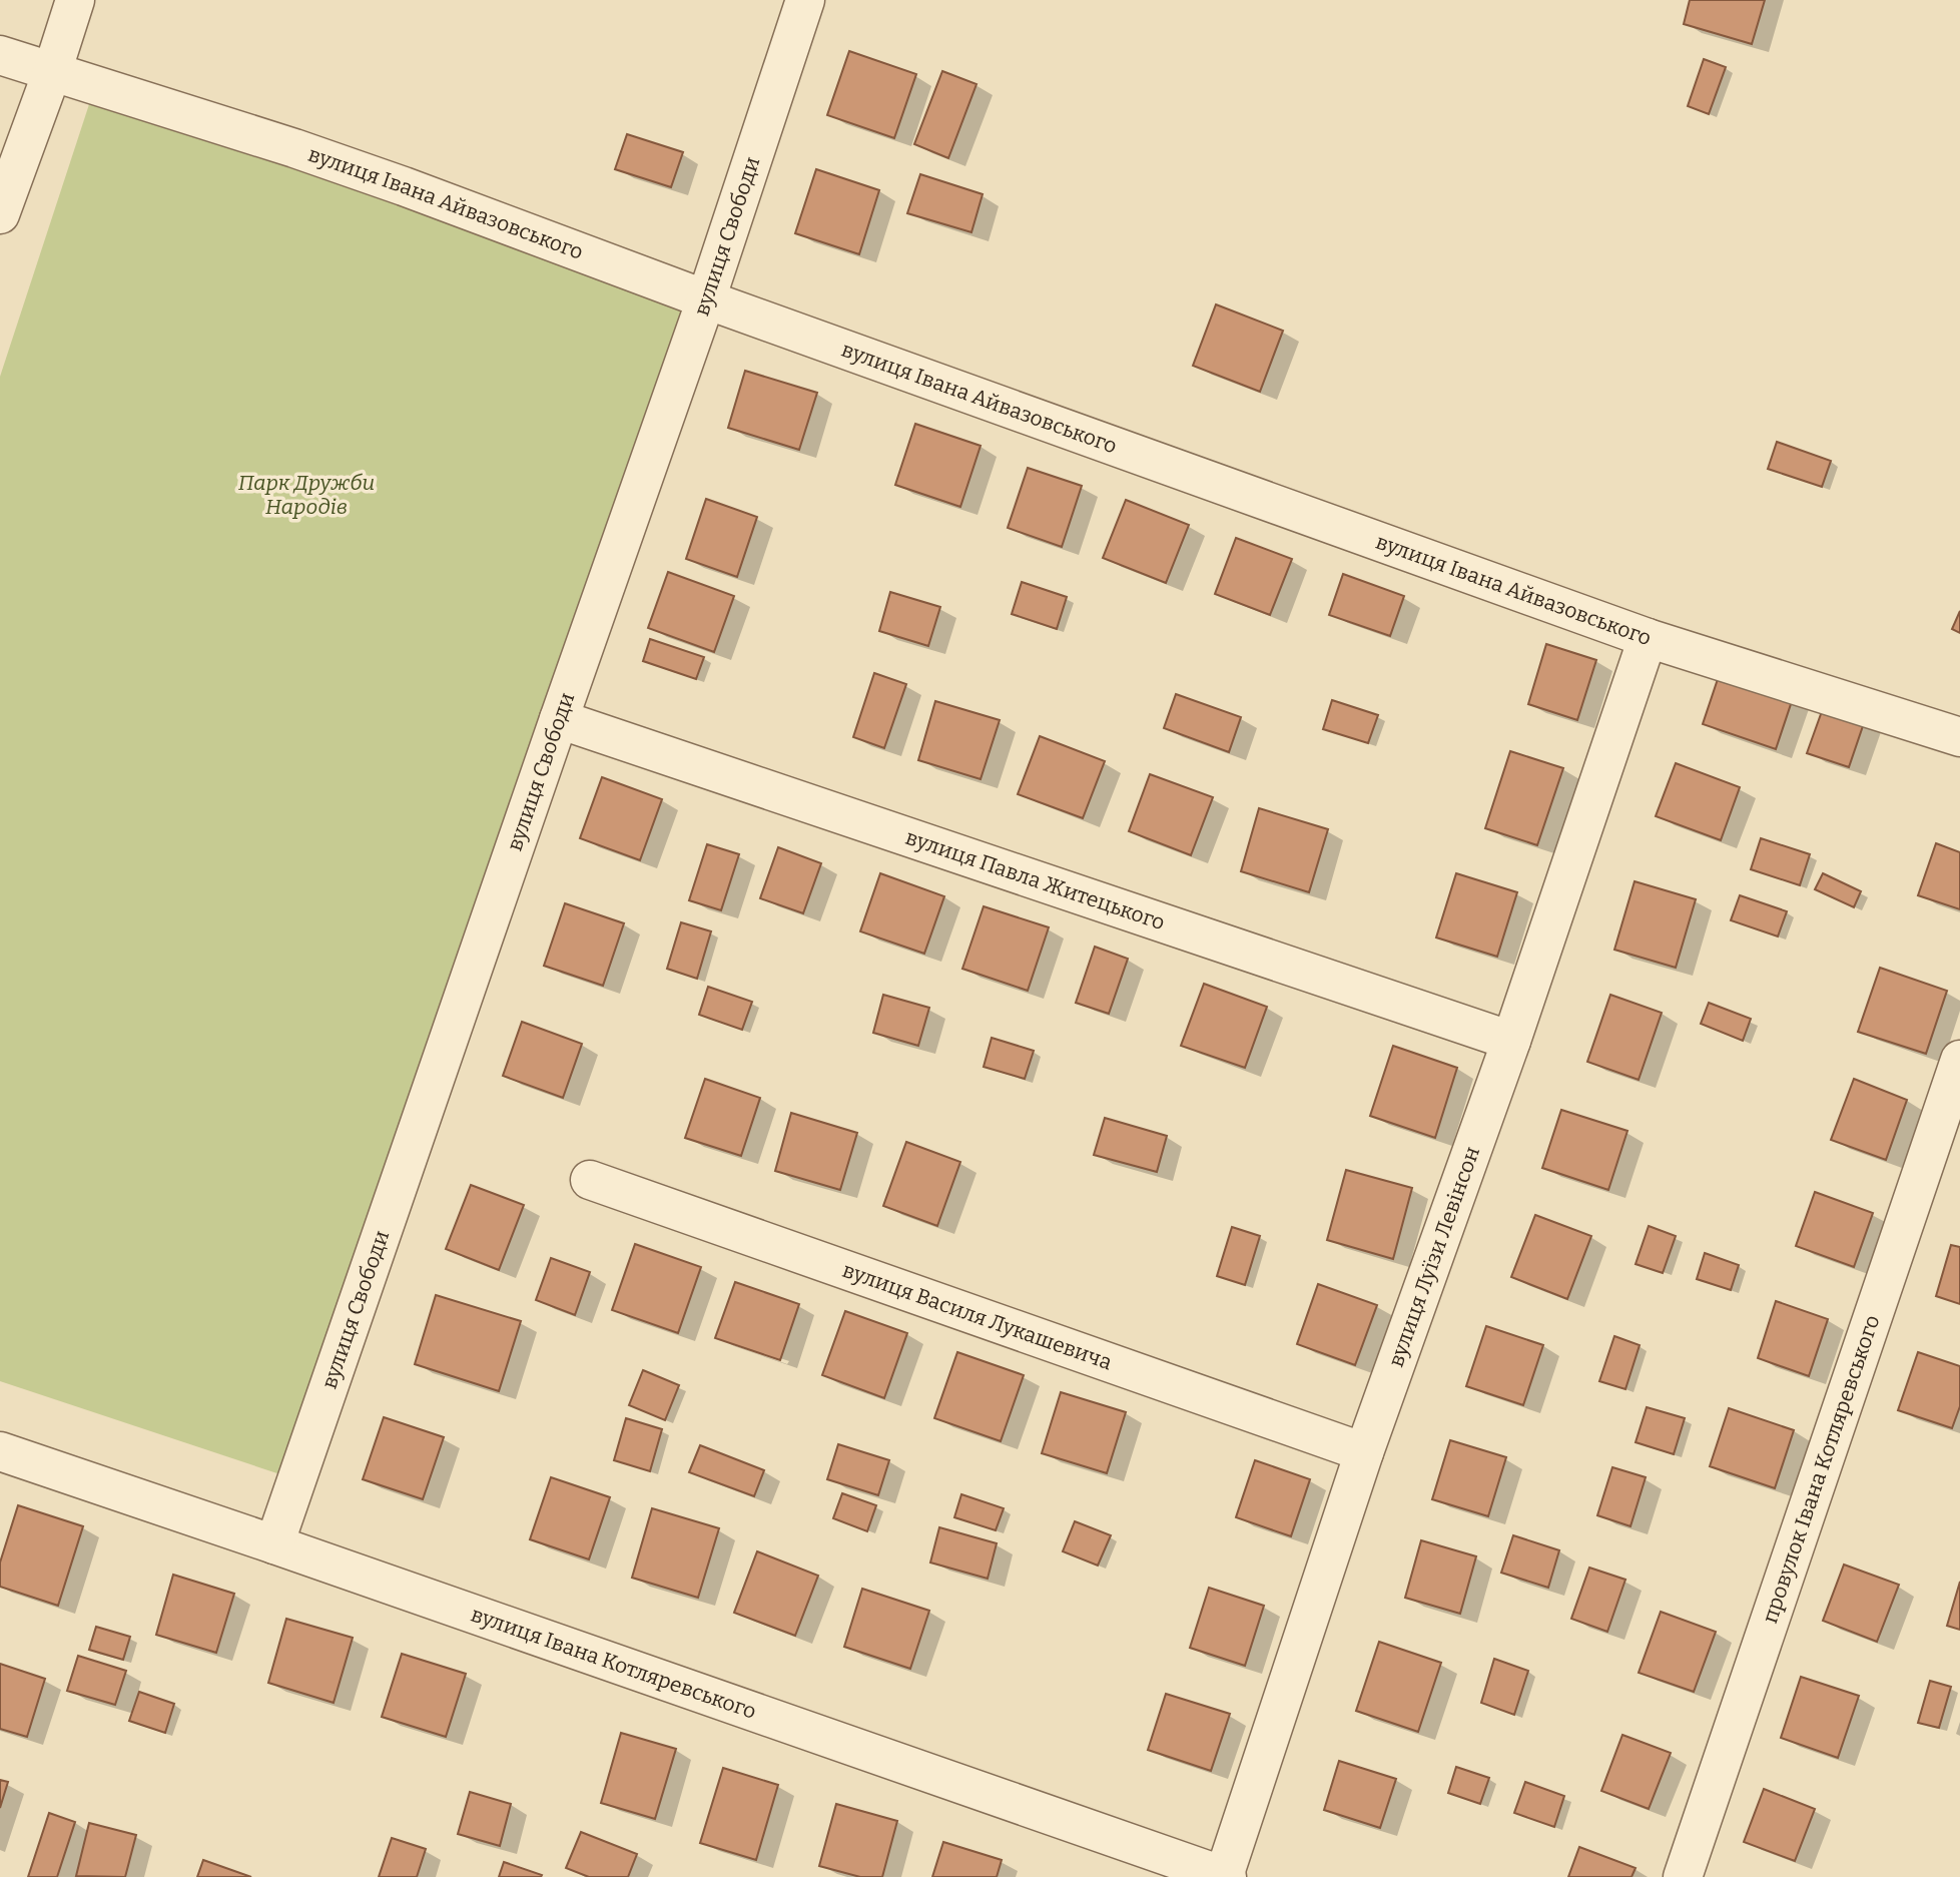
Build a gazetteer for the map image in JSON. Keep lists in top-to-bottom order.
{
  "streets": {
    "street": [
      "вулиця Івана Айвазовського",
      "вулиця Свободи",
      "вулиця Павла Житецького",
      "вулиця Луїзи Левінсон",
      "вулиця Василя Лукашевича",
      "провулок Івана Котляревського",
      "вулиця Івана Котляревського"
    ]
  },
  "crossings": [
    ["вулиця Івана Айвазовського", "вулиця Свободи"],
    ["вулиця Івана Айвазовського", "вулиця Луїзи Левінсон"],
    ["вулиця Свободи", "вулиця Павла Житецького"],
    ["вулиця Свободи", "вулиця Івана Котляревського"],
    ["вулиця Павла Житецького", "вулиця Луїзи Левінсон"],
    ["вулиця Луїзи Левінсон", "вулиця Василя Лукашевича"],
    ["вулиця Луїзи Левінсон", "вулиця Івана Котляревського"]
  ],
  "parks": ["Парк Дружби Народів"]
}
